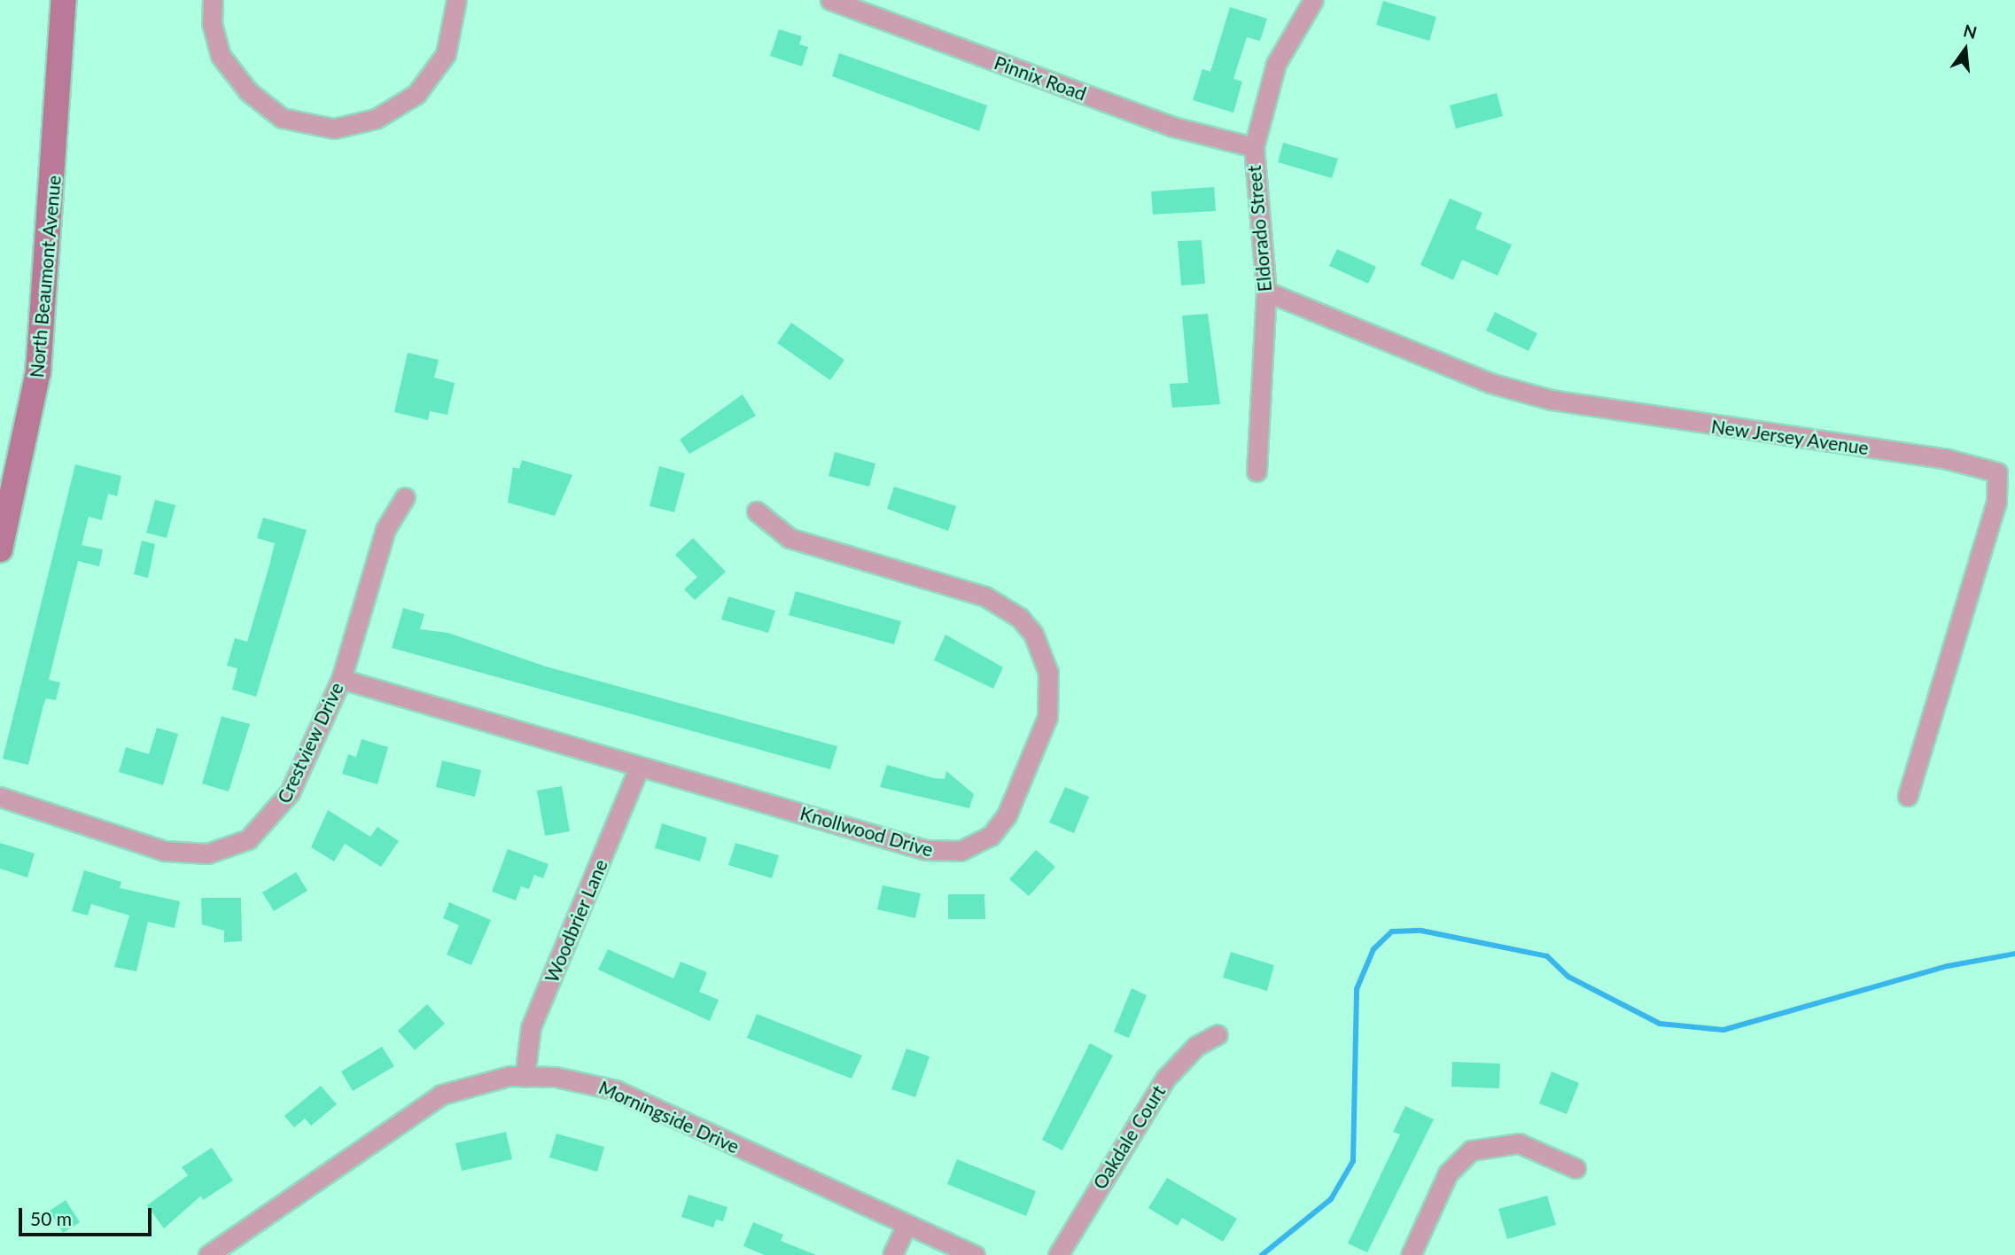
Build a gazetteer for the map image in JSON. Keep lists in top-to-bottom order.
{
  "streets": {
    "street": [
      "Pinnix Road",
      "Eldorado Street",
      "North Beaumont Avenue",
      "New Jersey Avenue",
      "Crestview Drive",
      "Knollwood Drive",
      "Woodbrier Lane",
      "Morningside Drive",
      "Oakdale Court"
    ]
  },
  "crossings": [
    ["Pinnix Road", "Eldorado Street"],
    ["Eldorado Street", "New Jersey Avenue"],
    ["Crestview Drive", "Knollwood Drive"],
    ["Knollwood Drive", "Woodbrier Lane"],
    ["Woodbrier Lane", "Morningside Drive"]
  ],
  "scale_bar": "50 m",
  "north": "top"
}
